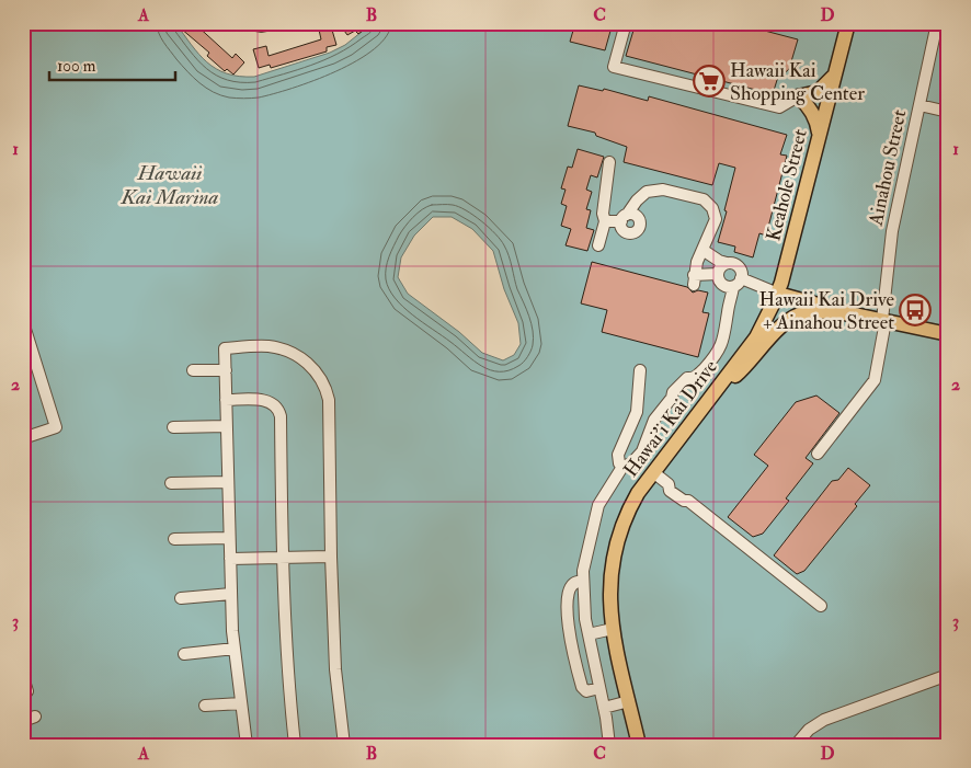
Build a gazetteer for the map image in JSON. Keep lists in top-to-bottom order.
{
  "streets": {
    "main road": ["Keahole Street", "Hawai’i Kai Drive"],
    "street": ["Ainahou Street"]
  },
  "crossings": [
    ["Keahole Street", "Hawai’i Kai Drive"]
  ],
  "water": ["Hawaii Kai Marina"],
  "places": {
    "supermarket": ["Hawaii Kai Shopping Center"],
    "bus stop": ["Hawaii Kai Drive + Ainahou Street"]
  },
  "scale_bar": "100 m",
  "grid": {
    "columns": [
      "A",
      "B",
      "C",
      "D"
    ],
    "rows": ["1", "2", "3"]
  }
}
